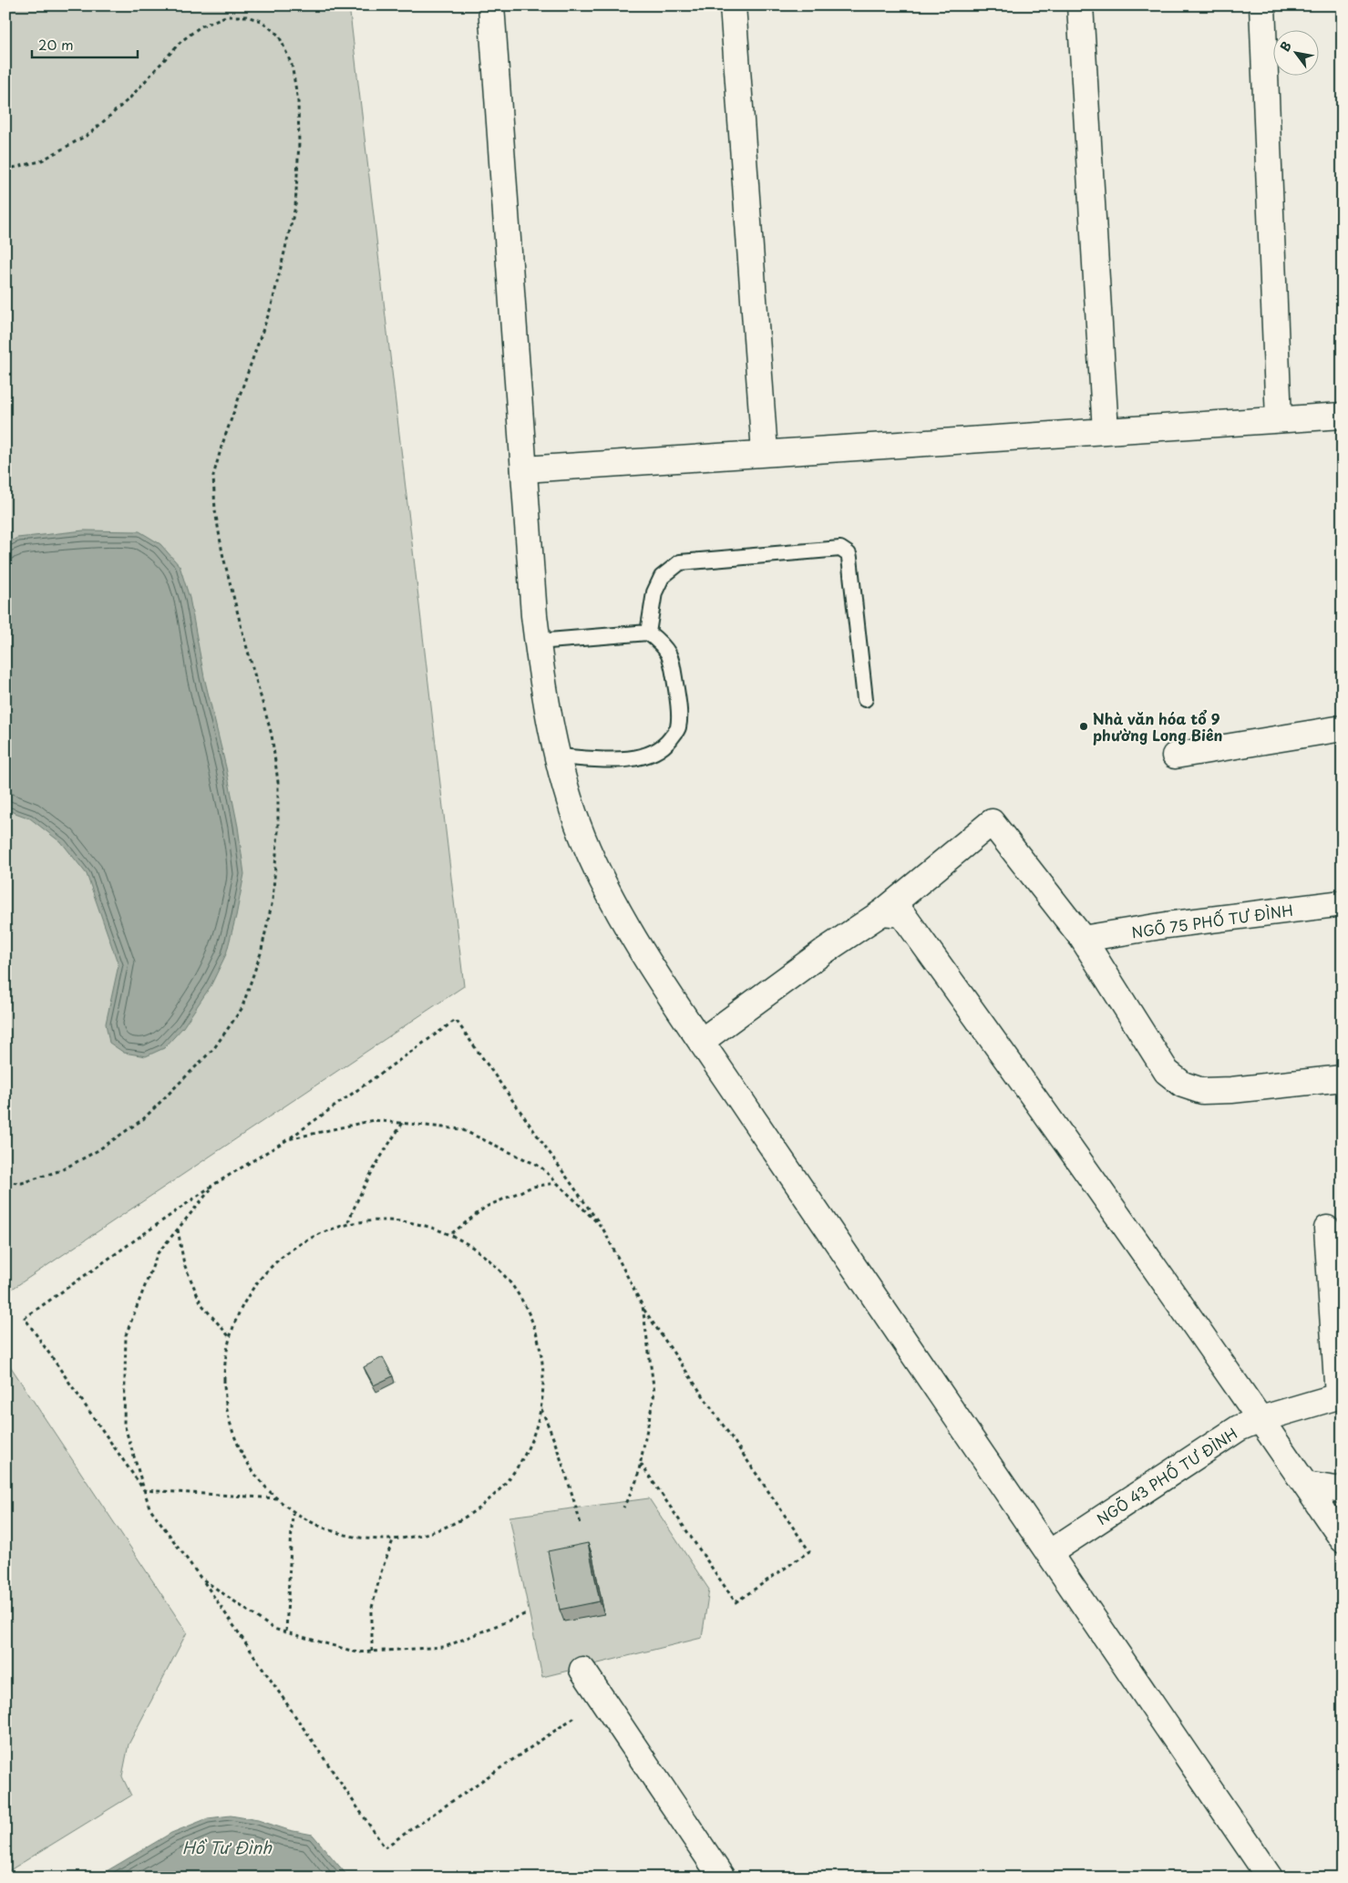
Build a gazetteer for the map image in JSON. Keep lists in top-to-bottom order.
{
  "streets": {
    "street": ["NGÕ 75 PHỐ TƯ ĐÌNH", "NGÕ 43 PHỐ TƯ ĐÌNH"]
  },
  "water": ["Hồ Tư Đình"],
  "places": ["Nhà văn hóa tổ 9 phường Long Biên"],
  "scale_bar": "20 m",
  "north": "top left"
}
